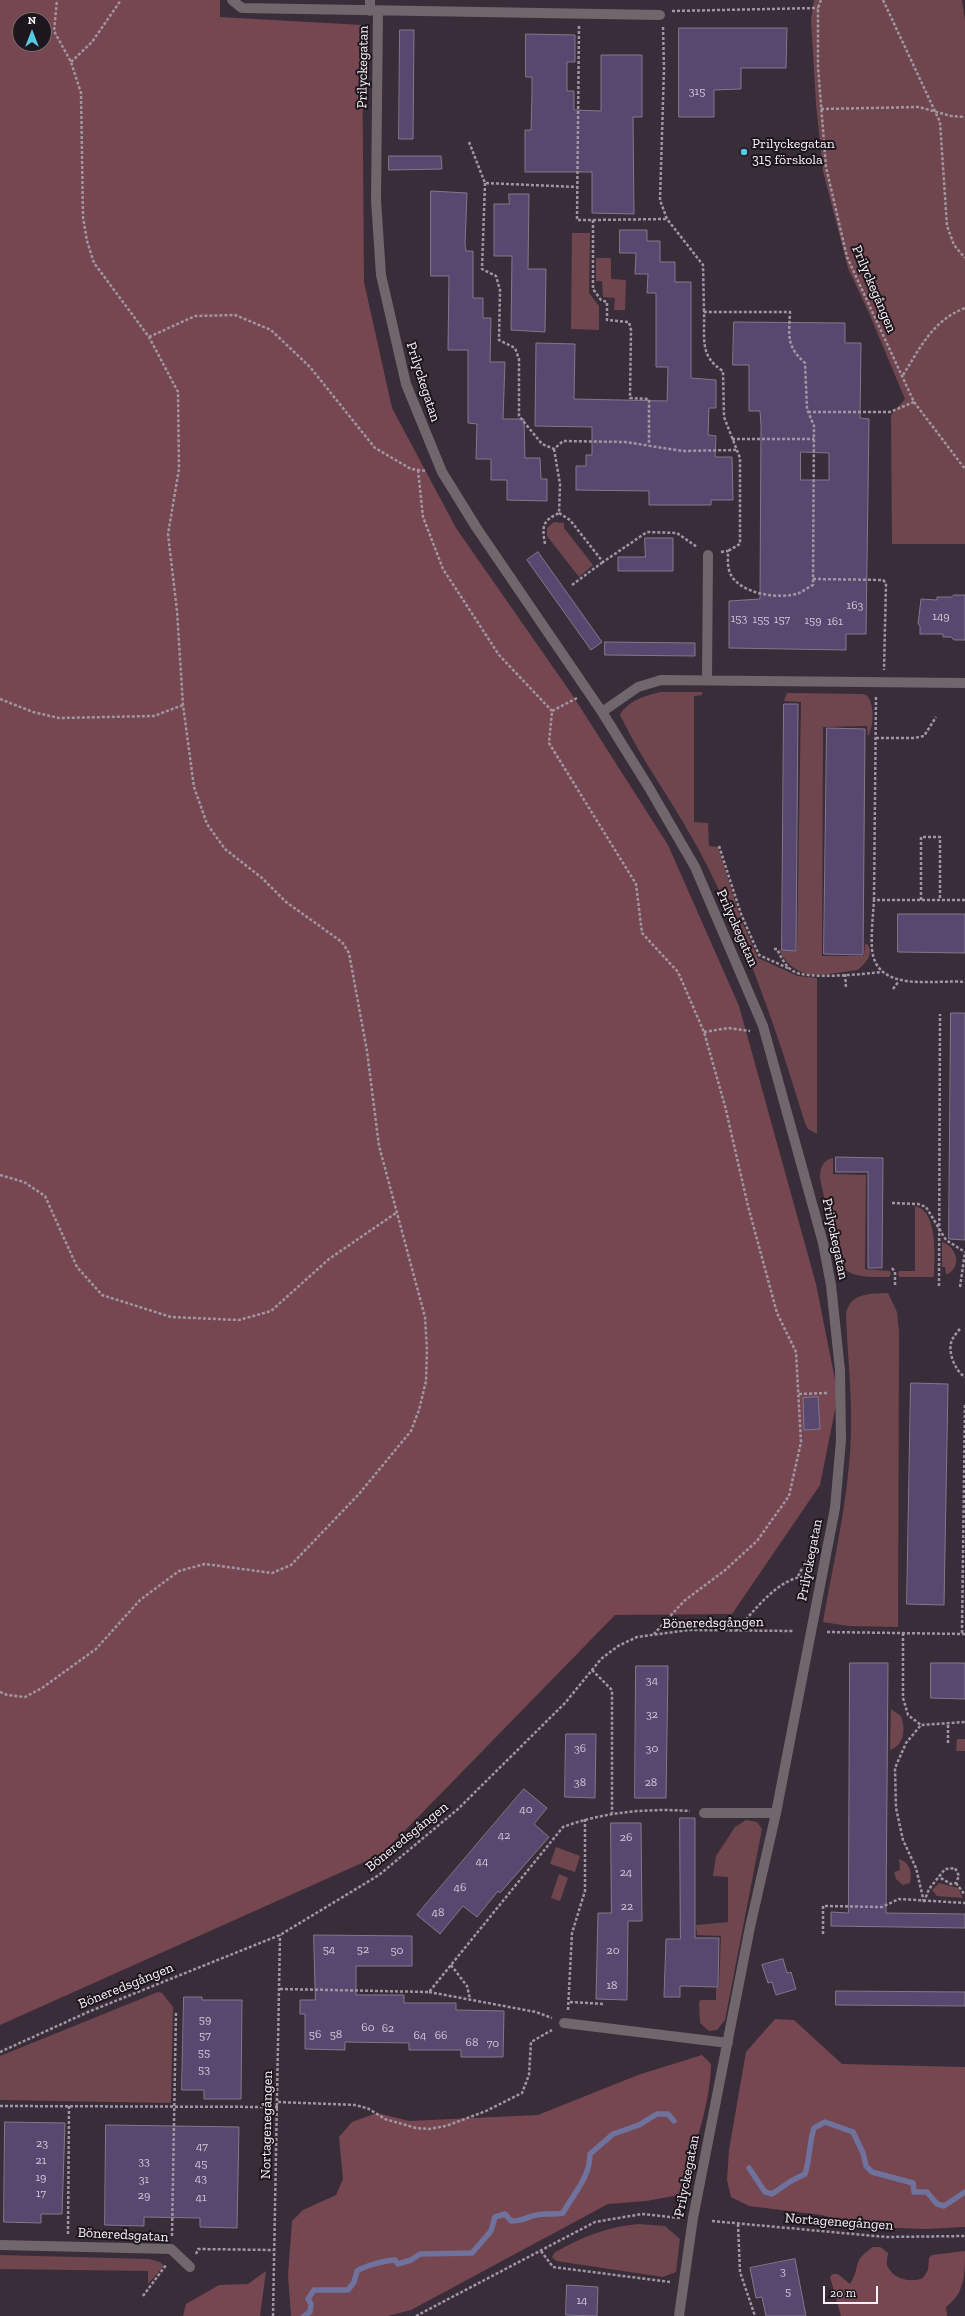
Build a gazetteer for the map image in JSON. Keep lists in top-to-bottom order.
{
  "streets": {
    "street": ["Prilyckegatan", "Böneredsgatan"],
    "path": ["Prilyckegången", "Böneredsgången", "Nortagenegången"]
  },
  "crossings": [
    ["Böneredsgången", "Nortagenegången"]
  ],
  "places": ["Prilyckegatan 315 förskola"],
  "house_numbers": [
    "315",
    "163",
    "149",
    "153",
    "155",
    "157",
    "159",
    "161",
    "34",
    "32",
    "36",
    "30",
    "38",
    "28",
    "40",
    "42",
    "26",
    "44",
    "24",
    "46",
    "22",
    "48",
    "54",
    "52",
    "50",
    "20",
    "18",
    "59",
    "60",
    "62",
    "56",
    "58",
    "57",
    "64",
    "66",
    "68",
    "70",
    "55",
    "53",
    "23",
    "47",
    "21",
    "33",
    "45",
    "19",
    "43",
    "31",
    "17",
    "29",
    "41",
    "3",
    "5",
    "14"
  ],
  "scale_bar": "20 m",
  "north": "top"
}
